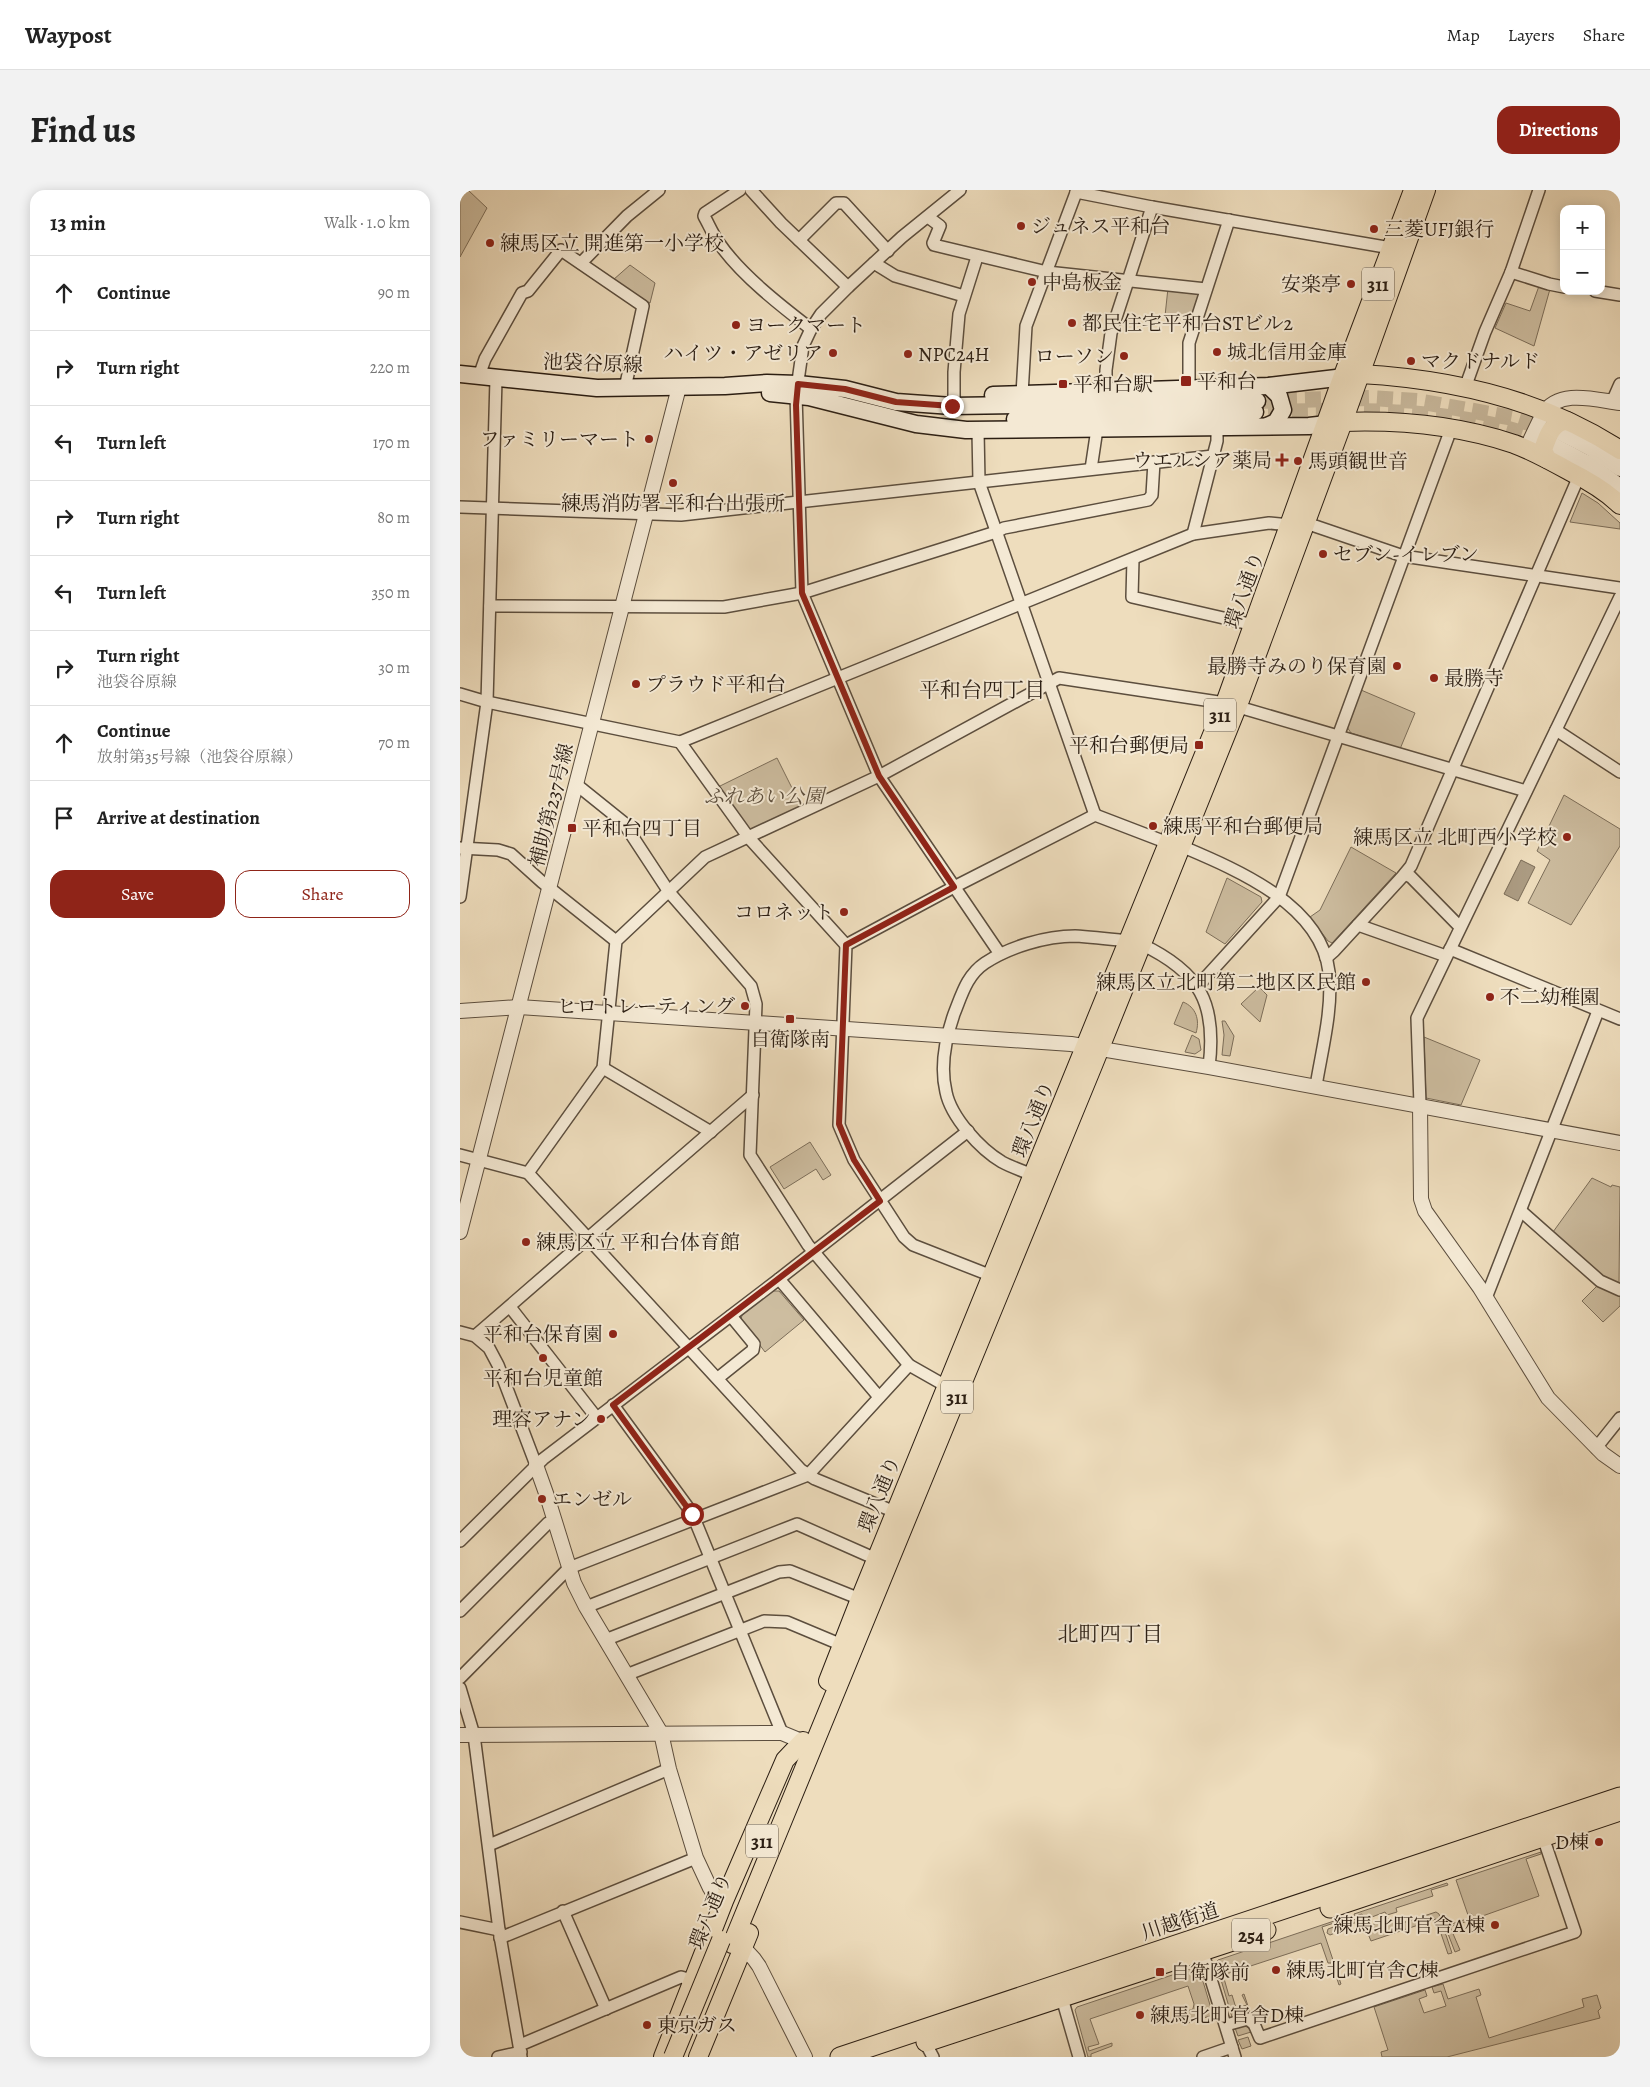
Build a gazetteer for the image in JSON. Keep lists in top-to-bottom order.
{
  "streets": {
    "highway": ["川越街道", "254"],
    "main road": ["311", "池袋谷原線", "環八通り"],
    "street": ["補助第237号線"]
  },
  "crossings": [
    ["池袋谷原線", "補助第237号線"]
  ],
  "districts": ["平和台四丁目", "北町四丁目"],
  "parks": ["ふれあい公園"],
  "places": {
    "other": [
      "ジュネス平和台",
      "三菱UFJ銀行",
      "練馬区立 開進第一小学校",
      "中島板金",
      "安楽亭",
      "都民住宅平和台STビル2",
      "ヨークマート",
      "城北信用金庫",
      "ハイツ・アゼリア",
      "NPC24H",
      "ローソン",
      "マクドナルド",
      "ファミリーマート",
      "馬頭観世音",
      "練馬消防署 平和台出張所",
      "セブン-イレブン",
      "最勝寺みのり保育園",
      "最勝寺",
      "プラウド平和台",
      "練馬平和台郵便局",
      "練馬区立 北町西小学校",
      "コロネット",
      "練馬区立北町第二地区区民館",
      "不二幼稚園",
      "ヒロトレーティング",
      "練馬区立 平和台体育館",
      "平和台保育園",
      "平和台児童館",
      "理容アナン",
      "エンゼル",
      "D棟",
      "練馬北町官舎A棟",
      "練馬北町官舎C棟",
      "練馬北町官舎D棟",
      "東京ガス"
    ],
    "transit": [
      "平和台",
      "平和台駅",
      "平和台郵便局",
      "平和台四丁目",
      "自衛隊南",
      "自衛隊前"
    ],
    "health": ["ウエルシア薬局"]
  },
  "page": {
    "header": "Waypost",
    "nav": ["Map", "Layers", "Share"],
    "title": "Find us",
    "buttons": [
      "Directions",
      ["Save", "Share"]
    ],
    "heading": ["13 min", "Walk · 1.0 km"],
    "map_buttons": ["+", "−"],
    "list": [
      ["Continue", "90 m"],
      ["Turn right", "220 m"],
      ["Turn left", "170 m"],
      ["Turn right", "80 m"],
      ["Turn left", "350 m"],
      ["Turn right", "池袋谷原線", "30 m"],
      ["Continue", "放射第35号線（池袋谷原線）", "70 m"],
      "Arrive at destination"
    ]
  }
}
